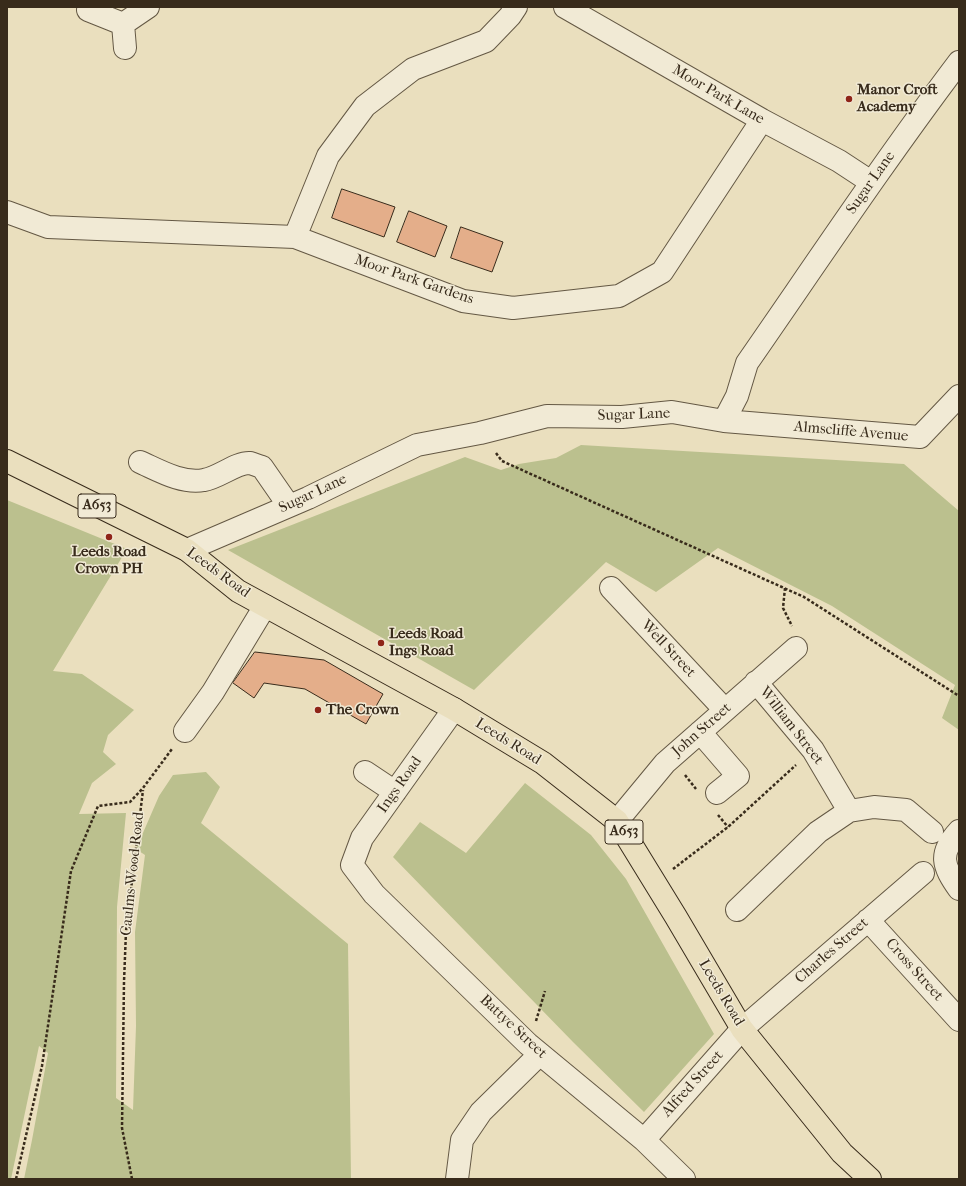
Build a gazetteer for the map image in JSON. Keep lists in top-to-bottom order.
{
  "streets": {
    "main road": ["A653", "Leeds Road"],
    "street": [
      "Moor Park Lane",
      "Sugar Lane",
      "Moor Park Gardens",
      "Almscliffe Avenue",
      "Well Street",
      "William Street",
      "John Street",
      "Ings Road",
      "Charles Street",
      "Cross Street",
      "Battye Street",
      "Alfred Street"
    ],
    "path": ["Caulms Wood Road"]
  },
  "crossings": [
    ["Moor Park Lane", "Sugar Lane"],
    ["Moor Park Lane", "Moor Park Gardens"],
    ["Sugar Lane", "Almscliffe Avenue"],
    ["Sugar Lane", "Leeds Road"],
    ["Leeds Road", "John Street"],
    ["Leeds Road", "Ings Road"],
    ["Leeds Road", "Charles Street"],
    ["Leeds Road", "Alfred Street"],
    ["Well Street", "John Street"],
    ["William Street", "John Street"],
    ["Ings Road", "Battye Street"],
    ["Charles Street", "Cross Street"],
    ["Charles Street", "Alfred Street"],
    ["Battye Street", "Alfred Street"]
  ],
  "places": [
    "Manor Croft Academy",
    "Leeds Road Crown PH",
    "Leeds Road Ings Road",
    "The Crown"
  ]
}
